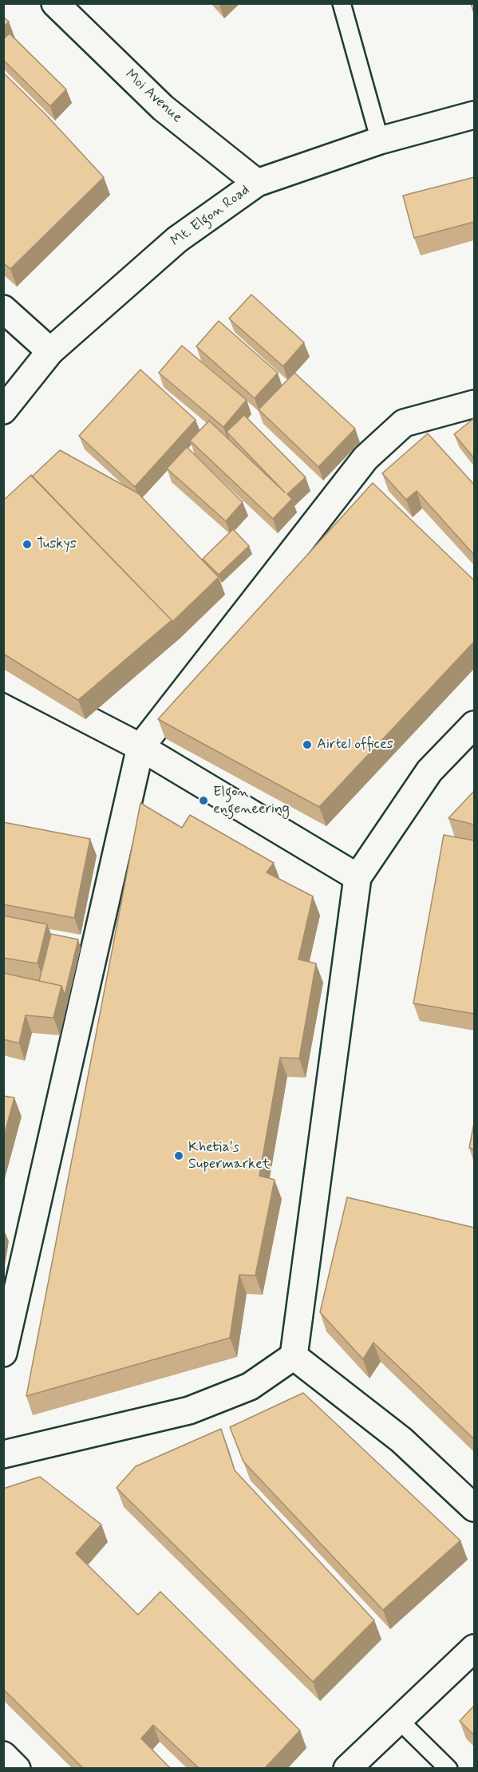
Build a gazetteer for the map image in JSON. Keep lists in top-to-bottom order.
{
  "streets": {
    "street": ["Moi Avenue", "Mt. Elgon Road"]
  },
  "crossings": [
    ["Moi Avenue", "Mt. Elgon Road"]
  ],
  "places": [
    "Tuskys",
    "Airtel offices",
    "Elgon engeneering",
    "Khetia's Supermarket"
  ]
}
